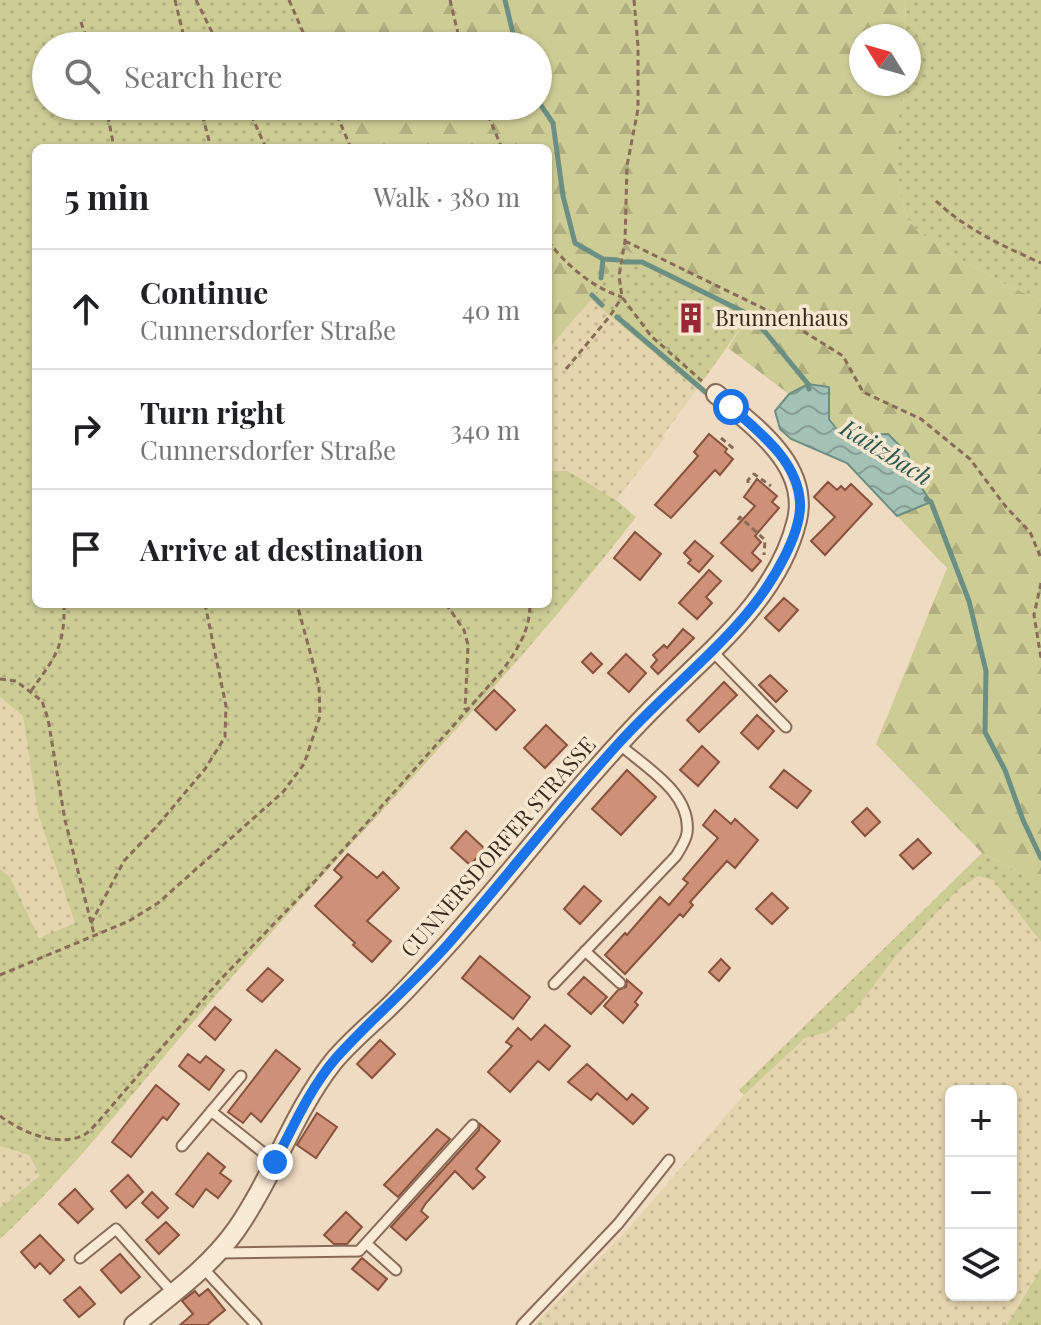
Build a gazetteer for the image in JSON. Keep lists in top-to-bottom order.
{
  "streets": {
    "street": ["CUNNERSDORFER STRASSE"]
  },
  "water": ["Kaitzbach"],
  "places": {
    "building": ["Brunnenhaus"]
  },
  "north": "top left",
  "page": {
    "search": "Search here",
    "heading": ["5 min", "Walk · 380 m"],
    "list": [
      ["Continue", "Cunnersdorfer Straße", "40 m"],
      ["Turn right", "Cunnersdorfer Straße", "340 m"],
      "Arrive at destination"
    ],
    "map_buttons": ["+", "−"]
  }
}
